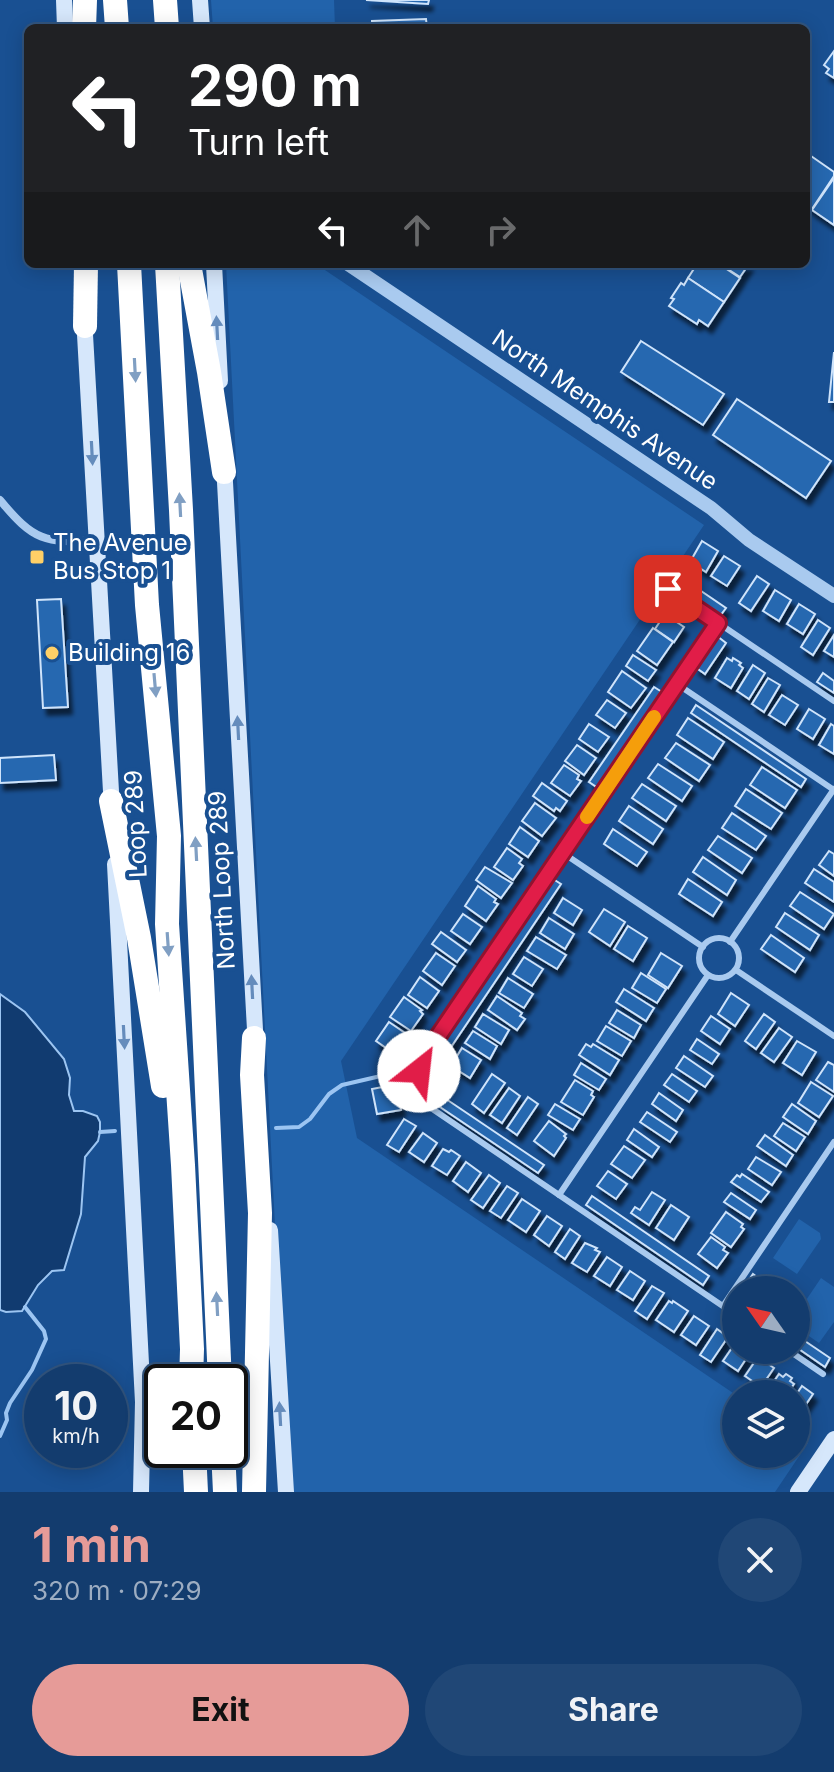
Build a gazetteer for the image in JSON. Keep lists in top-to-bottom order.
{
  "streets": {
    "highway": ["Loop 289"],
    "main road": ["North Loop 289"],
    "street": ["North Memphis Avenue"]
  },
  "places": {
    "transit": ["The Avenue Bus Stop 1"],
    "other": ["Building 16"]
  },
  "north": "top left",
  "page": {
    "turn": ["290 m", "Turn left"],
    "speed": "10 km/h",
    "limit": "20",
    "heading": ["1 min", "320 m · 07:29"],
    "buttons": ["Exit", "Share"]
  }
}
